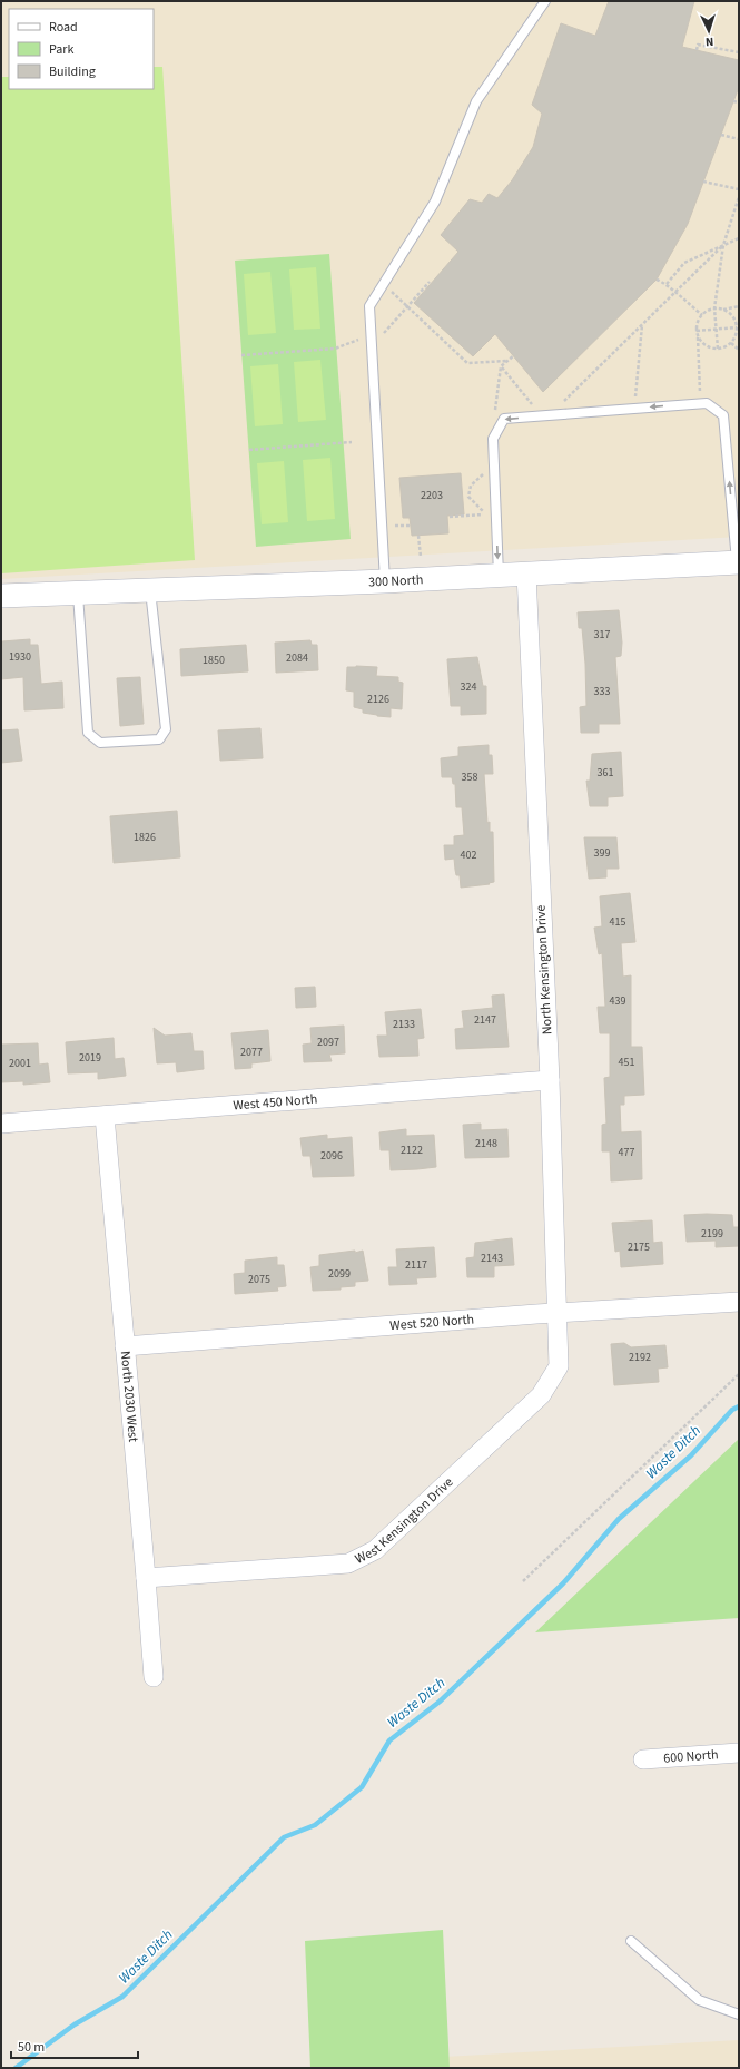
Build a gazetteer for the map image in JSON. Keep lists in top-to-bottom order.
{
  "streets": {
    "street": [
      "300 North",
      "North Kensington Drive",
      "West 450 North",
      "West 520 North",
      "North 2030 West",
      "West Kensington Drive",
      "600 North"
    ]
  },
  "crossings": [
    ["300 North", "North Kensington Drive"],
    ["North Kensington Drive", "West 450 North"],
    ["North Kensington Drive", "West 520 North"],
    ["North Kensington Drive", "West Kensington Drive"],
    ["West 450 North", "North 2030 West"],
    ["West 520 North", "North 2030 West"],
    ["North 2030 West", "West Kensington Drive"]
  ],
  "water": ["Waste Ditch"],
  "house_numbers": [
    "2203",
    "317",
    "1930",
    "2084",
    "1850",
    "324",
    "333",
    "2126",
    "361",
    "358",
    "1826",
    "399",
    "402",
    "415",
    "439",
    "2147",
    "2133",
    "2097",
    "2077",
    "2019",
    "451",
    "2001",
    "2148",
    "2122",
    "477",
    "2096",
    "2199",
    "2175",
    "2143",
    "2117",
    "2099",
    "2075",
    "2192"
  ],
  "legend": ["Road", "Park", "Building"],
  "scale_bar": "50 m",
  "north": "bottom"
}
